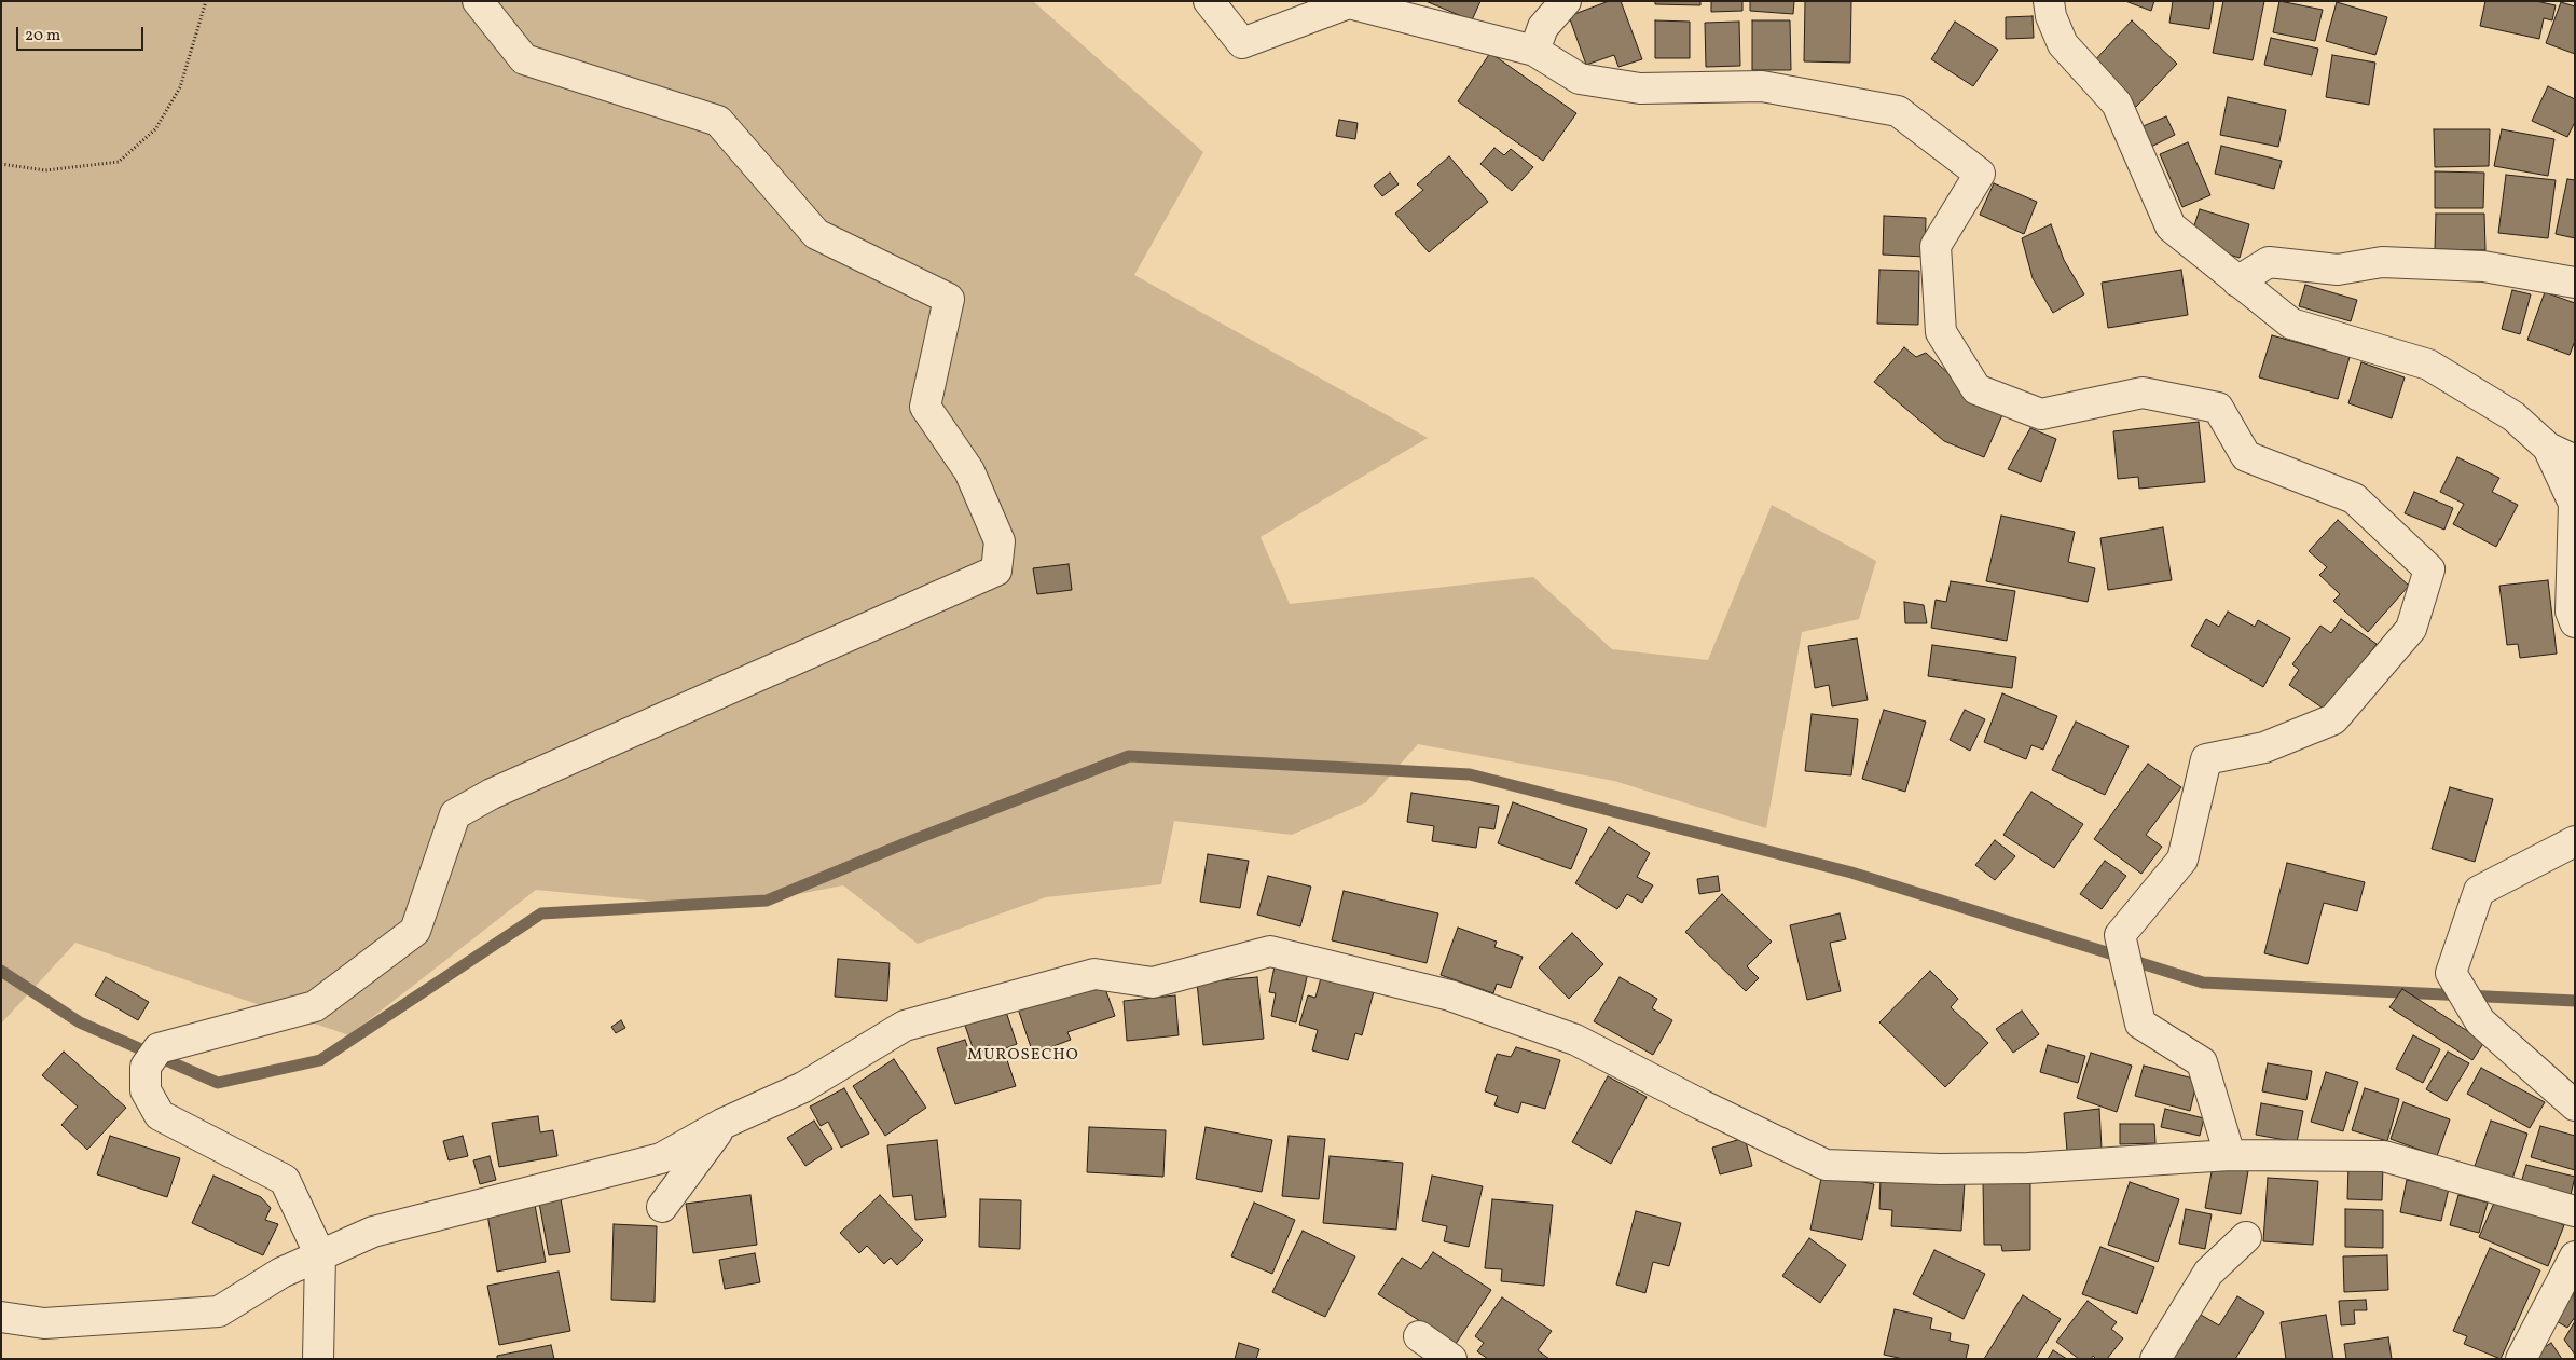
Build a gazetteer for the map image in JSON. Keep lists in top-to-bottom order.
{
  "districts": ["MUROSECHO"],
  "scale_bar": "20 m"
}
